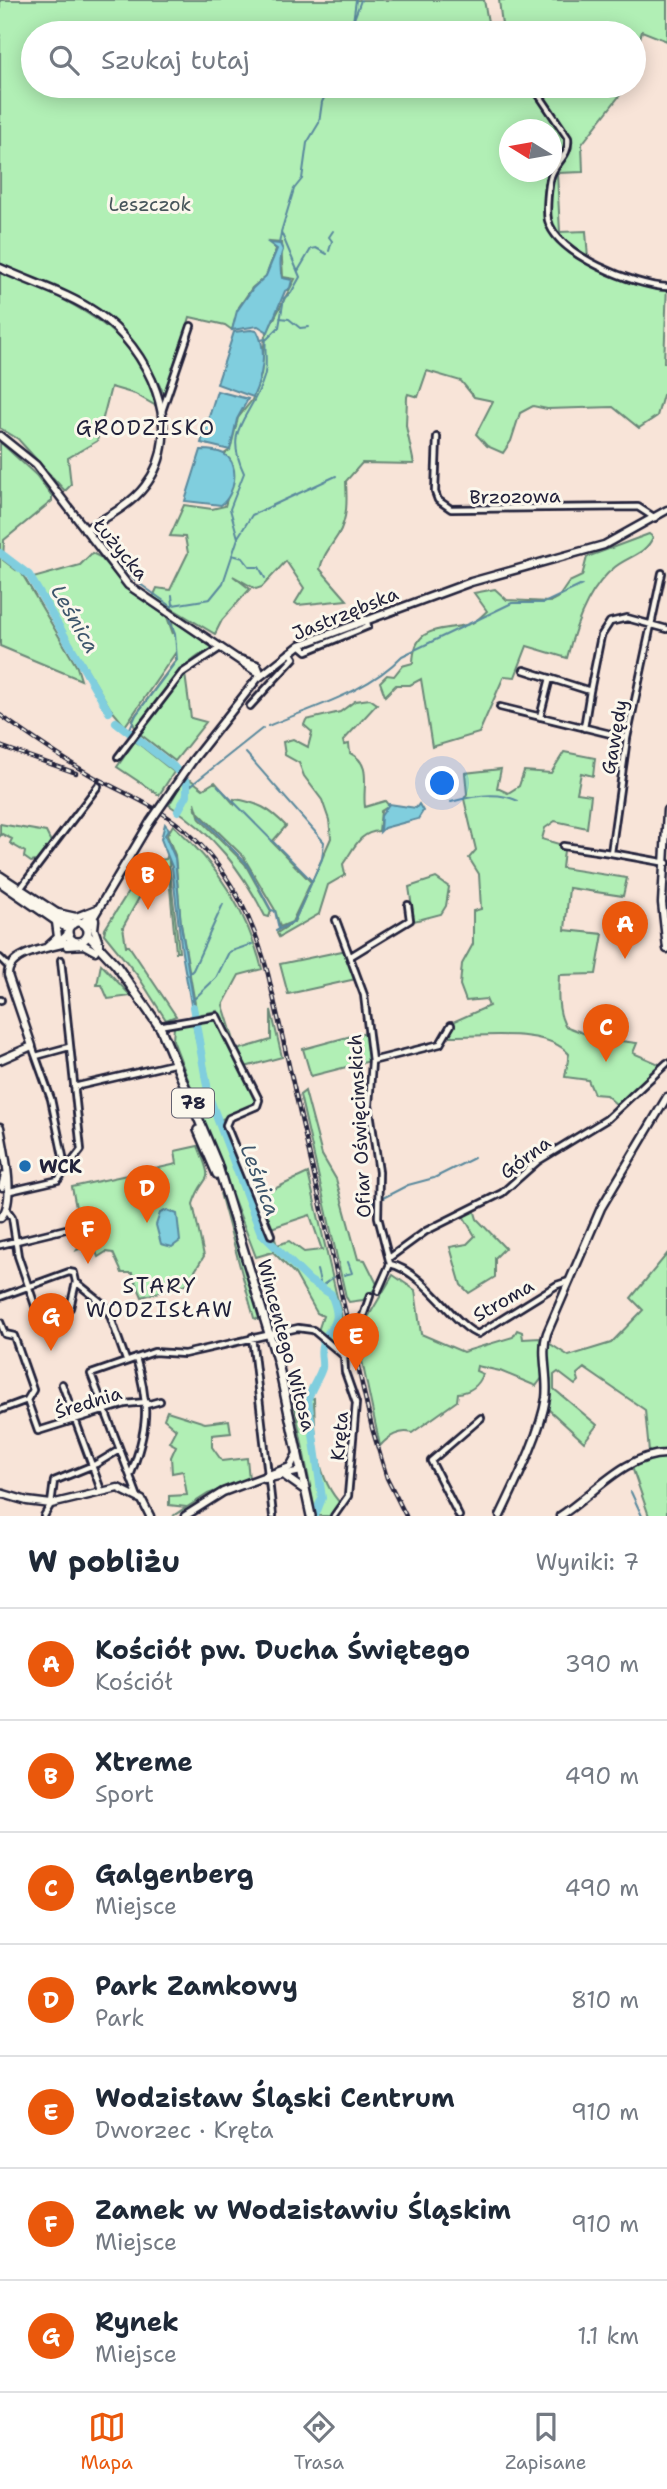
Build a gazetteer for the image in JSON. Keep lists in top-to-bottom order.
{
  "streets": {
    "main road": ["78", "Wincentego Witosa"],
    "street": [
      "Brzozowa",
      "Łużycka",
      "Jastrzębska",
      "Gawędy",
      "Ofiar Oświęcimskich",
      "Górna",
      "Stroma",
      "Średnia",
      "Kręta"
    ]
  },
  "crossings": [
    ["Brzozowa", "Jastrzębska"],
    ["Łużycka", "Jastrzębska"],
    ["Jastrzębska", "Wincentego Witosa"],
    ["Ofiar Oświęcimskich", "Górna"],
    ["Ofiar Oświęcimskich", "Stroma"],
    ["Górna", "Stroma"]
  ],
  "districts": ["GRODZISKO", "STARY WODZISŁAW"],
  "water": ["Leśnica"],
  "parks": ["Leszczok"],
  "places": ["WCK"],
  "north": "left",
  "page": {
    "search": "Szukaj tutaj",
    "pins": [
      "B",
      "A",
      "C",
      "D",
      "F",
      "G",
      "E"
    ],
    "heading": ["W pobliżu", "Wyniki: 7"],
    "list": [
      {
        "mark": "A",
        "name": "Kościół pw. Ducha Świętego",
        "note": "Kościół",
        "value": "390 m"
      },
      {
        "mark": "B",
        "name": "Xtreme",
        "note": "Sport",
        "value": "490 m"
      },
      {
        "mark": "C",
        "name": "Galgenberg",
        "note": "Miejsce",
        "value": "490 m"
      },
      {
        "mark": "D",
        "name": "Park Zamkowy",
        "note": "Park",
        "value": "810 m"
      },
      {
        "mark": "E",
        "name": "Wodzisław Śląski Centrum",
        "note": "Dworzec · Kręta",
        "value": "910 m"
      },
      {
        "mark": "F",
        "name": "Zamek w Wodzisławiu Śląskim",
        "note": "Miejsce",
        "value": "910 m"
      },
      {
        "mark": "G",
        "name": "Rynek",
        "note": "Miejsce",
        "value": "1.1 km"
      }
    ],
    "nav": ["Mapa", "Trasa", "Zapisane"]
  }
}
